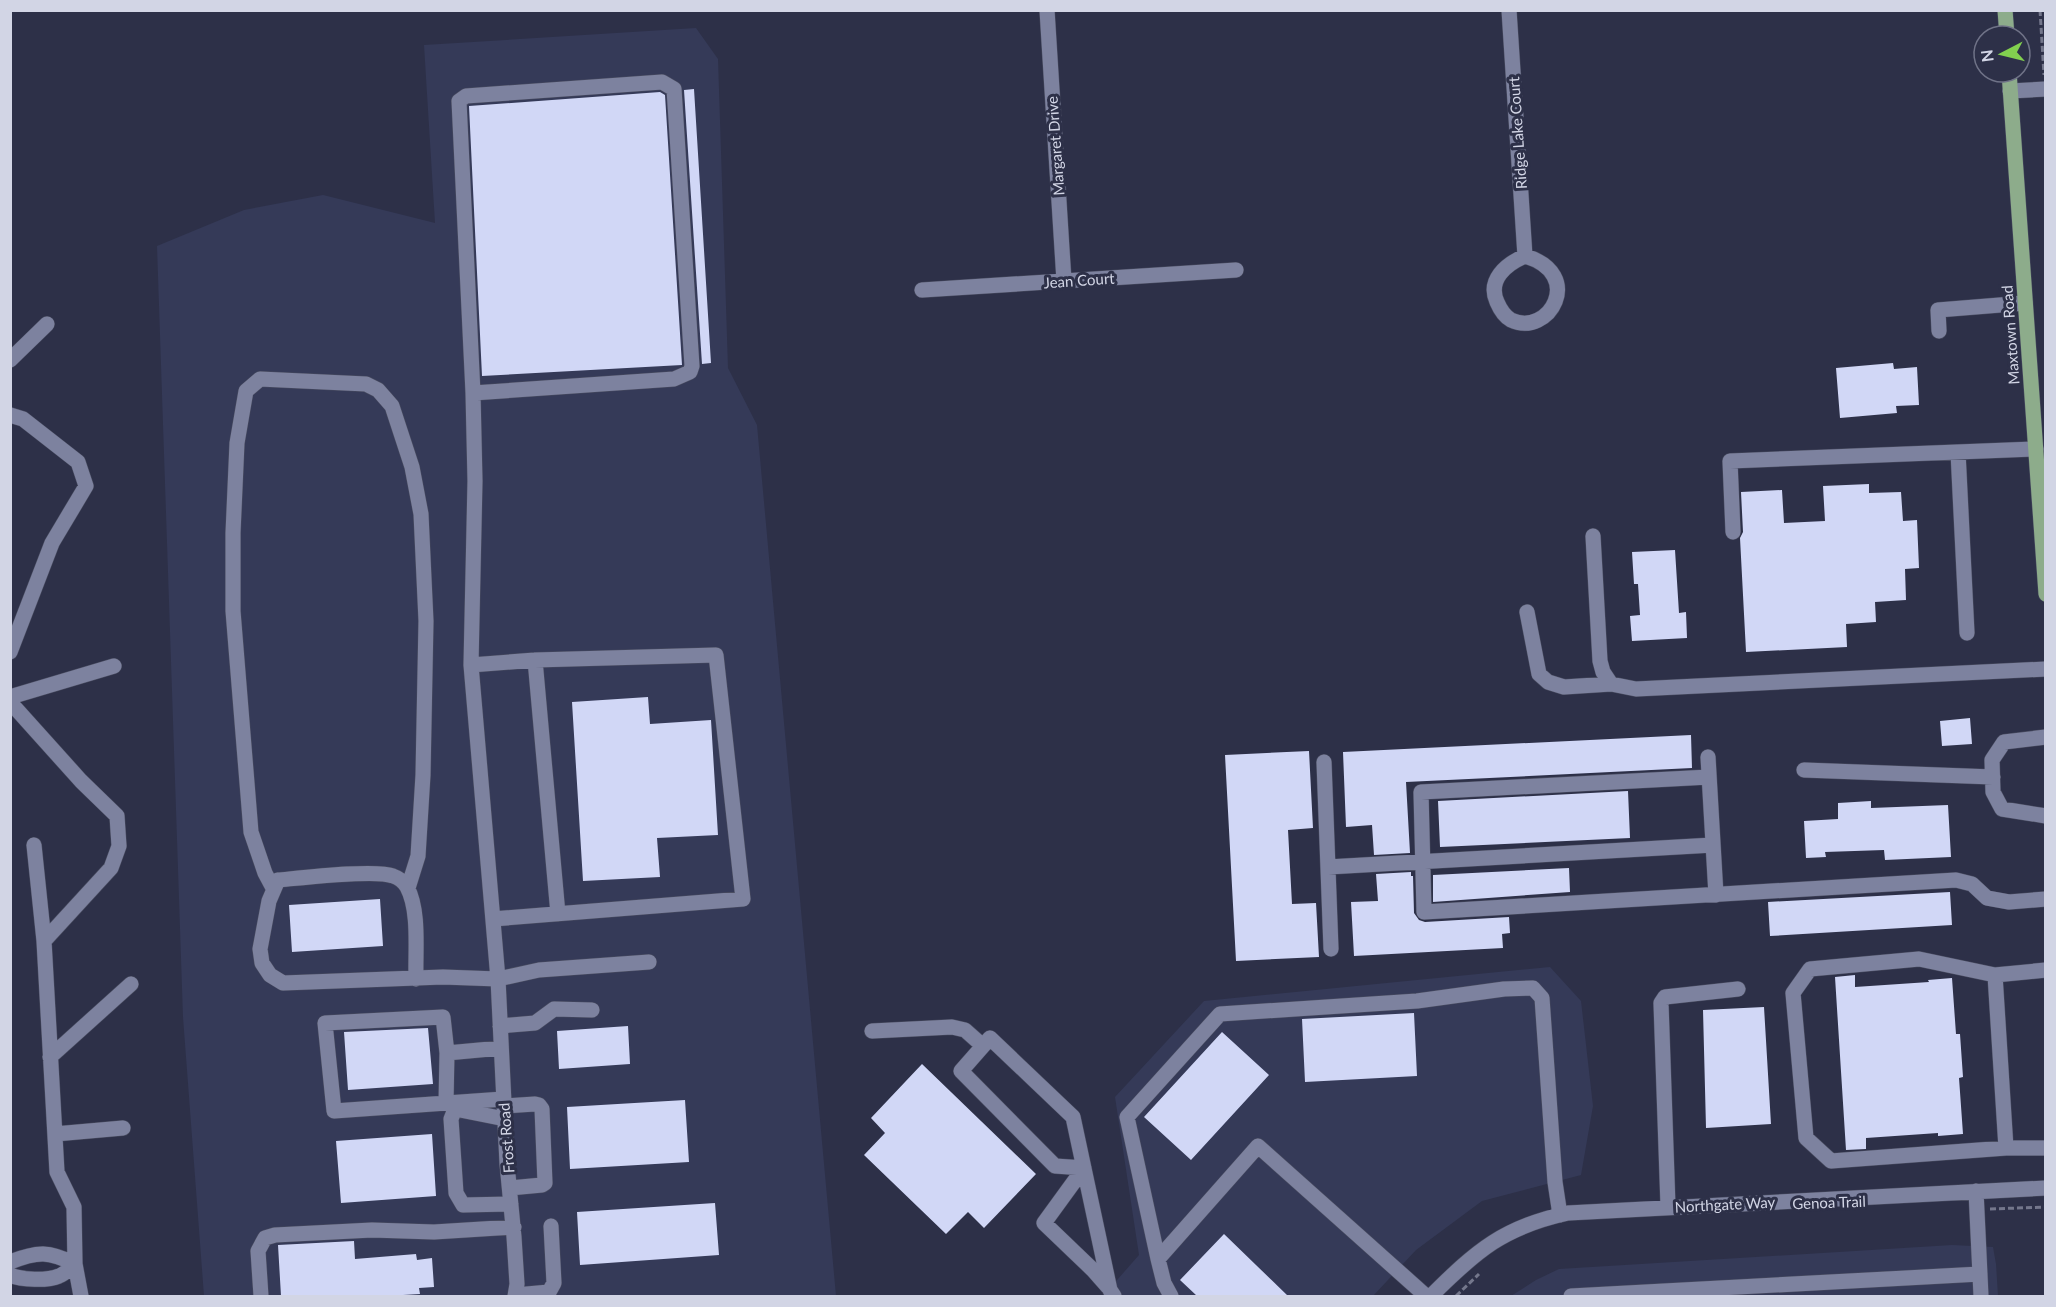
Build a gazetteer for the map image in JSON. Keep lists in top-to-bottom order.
{
  "streets": {
    "main road": ["Maxtown Road"],
    "street": [
      "Ridge Lake Court",
      "Margaret Drive",
      "Jean Court",
      "Frost Road",
      "Northgate Way"
    ]
  },
  "crossings": [
    ["Margaret Drive", "Jean Court"]
  ],
  "north": "left"
}
